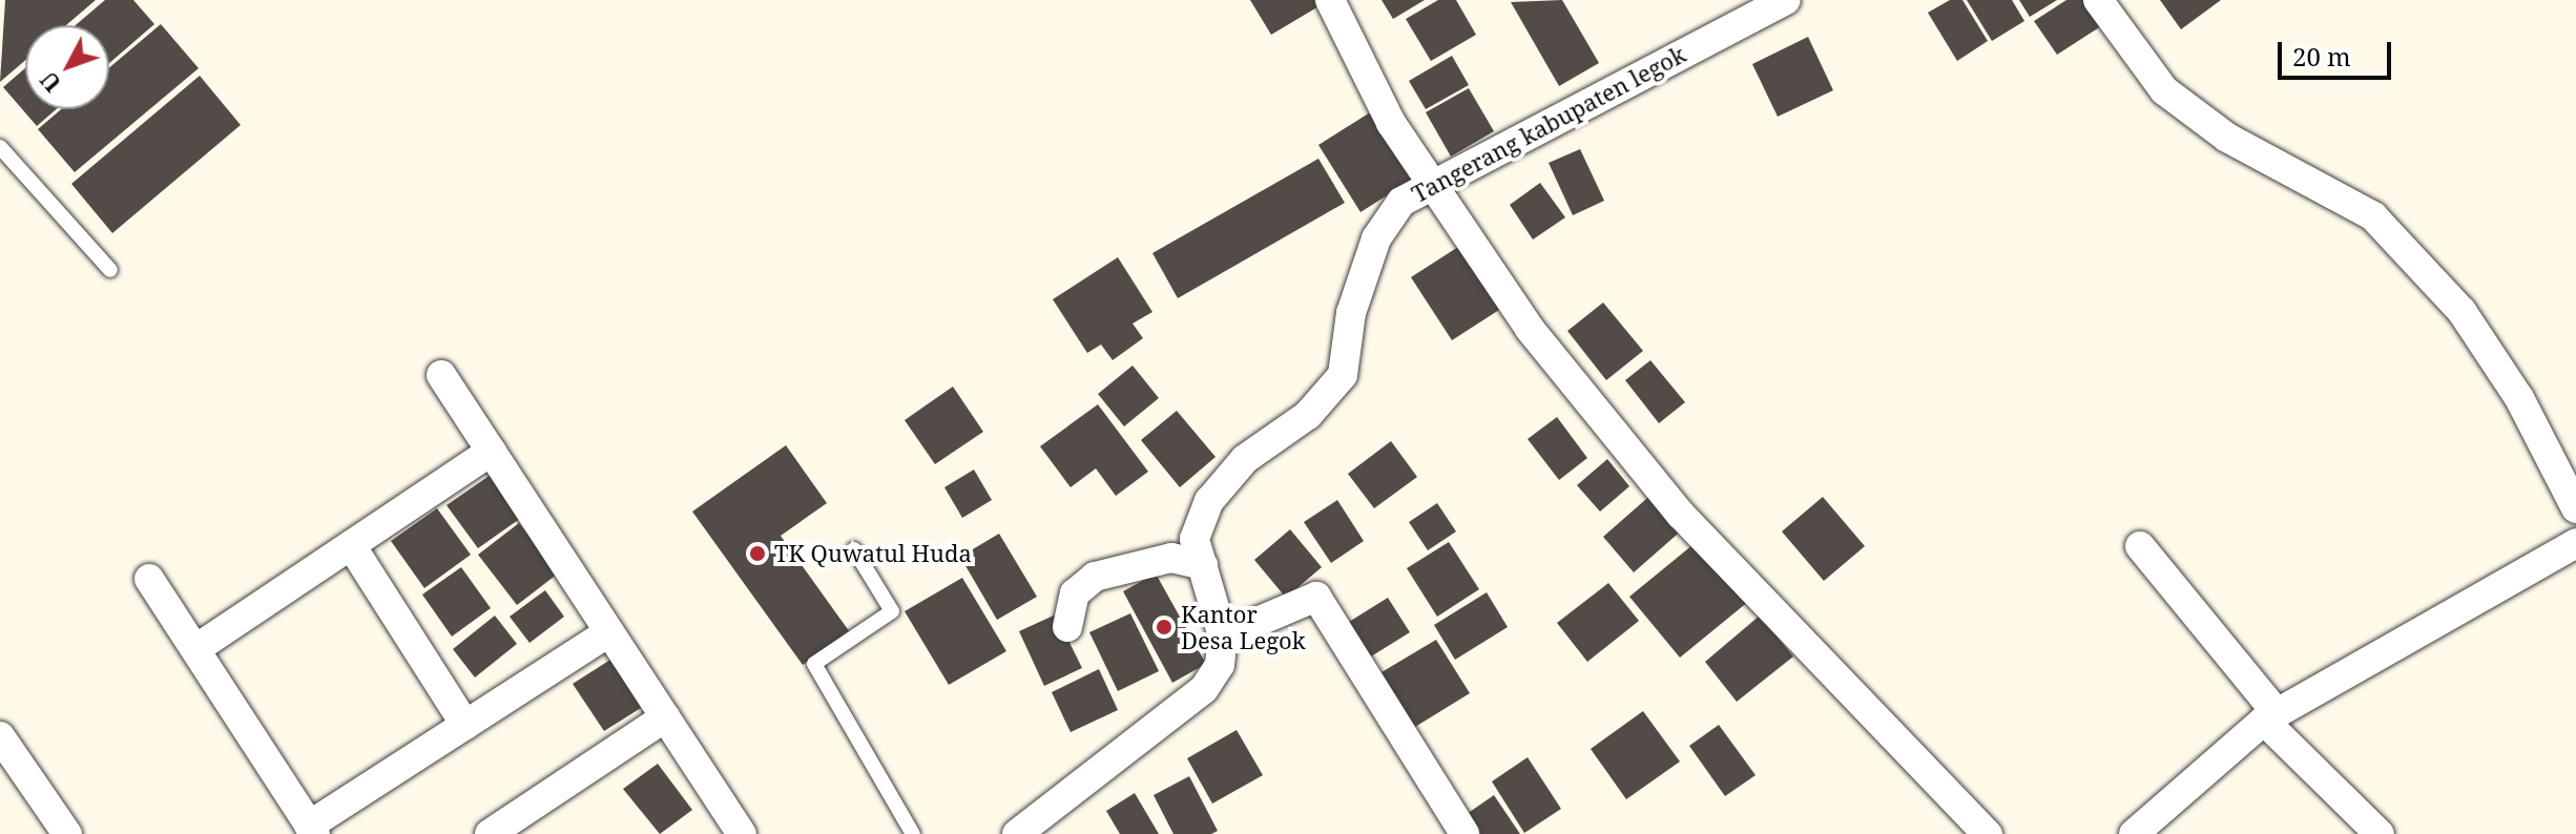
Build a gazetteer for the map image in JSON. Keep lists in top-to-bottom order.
{
  "streets": {
    "street": ["Tangerang kabupaten legok"]
  },
  "places": ["TK Quwatul Huda", "Kantor Desa Legok"],
  "scale_bar": "20 m",
  "north": "bottom left"
}
